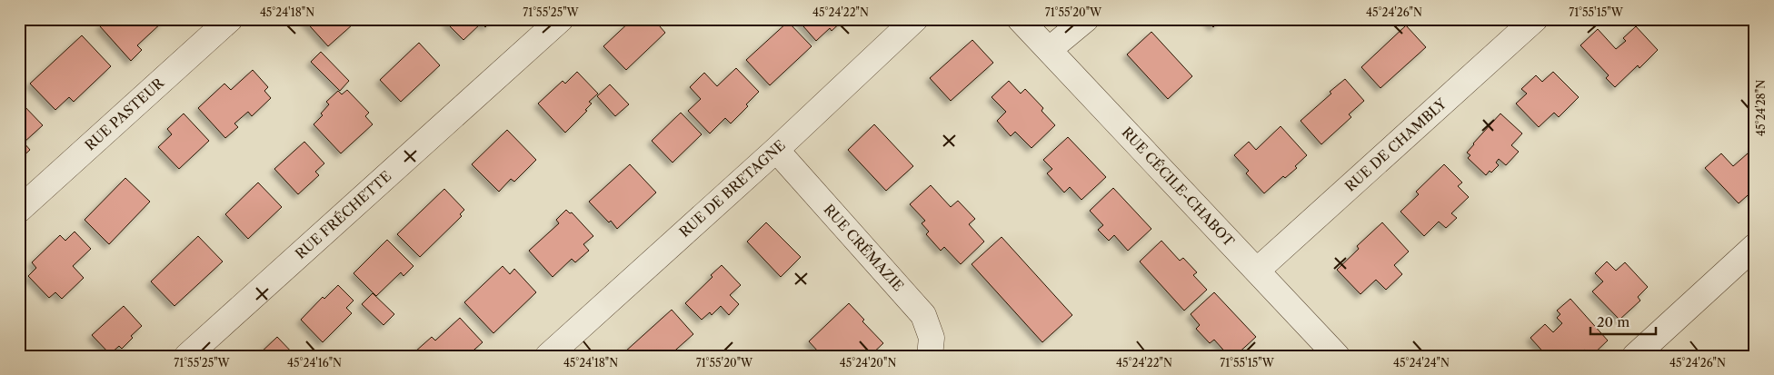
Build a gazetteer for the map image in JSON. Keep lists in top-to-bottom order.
{
  "streets": {
    "street": [
      "RUE PASTEUR",
      "RUE DE CHAMBLY",
      "RUE CÉCILE-CHABOT",
      "RUE DE BRETAGNE",
      "RUE FRÉCHETTE",
      "RUE CRÉMAZIE"
    ]
  },
  "crossings": [
    ["RUE DE CHAMBLY", "RUE CÉCILE-CHABOT"],
    ["RUE DE BRETAGNE", "RUE CRÉMAZIE"]
  ],
  "scale_bar": "20 m",
  "coordinates": [
    "45°24'18\"N",
    "71°55'25\"W",
    "45°24'22\"N",
    "71°55'20\"W",
    "45°24'26\"N",
    "71°55'15\"W",
    "45°24'28\"N",
    "45°24'16\"N",
    "45°24'20\"N",
    "45°24'24\"N"
  ]
}
